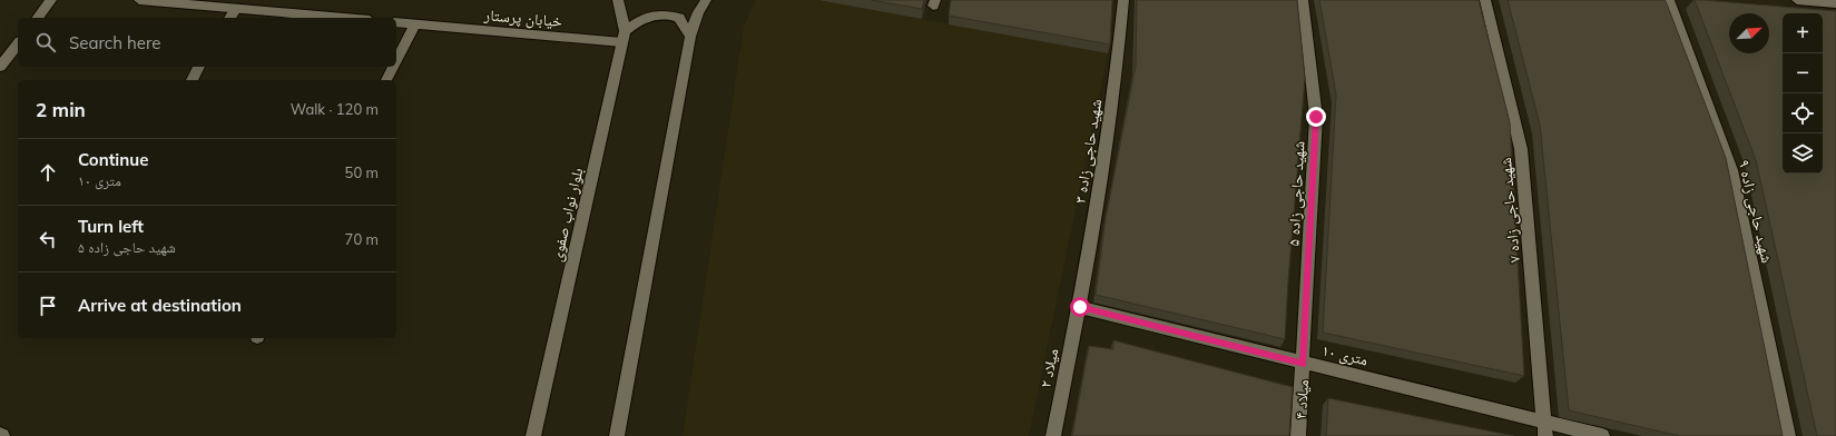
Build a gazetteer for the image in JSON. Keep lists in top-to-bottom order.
{
  "streets": {
    "street": [
      "خیابان پرستار",
      "شهید حاجی زاده ۳",
      "شهید حاجی زاده ۵",
      "شهید حاجی زاده ۷",
      "شهید حاجی زاده ۹",
      "بلوار نواب صفوی",
      "۱۰ متری",
      "میلاد ۲",
      "میلاد ۴"
    ]
  },
  "crossings": [
    ["خیابان پرستار", "بلوار نواب صفوی"],
    ["شهید حاجی زاده ۳", "۱۰ متری"],
    ["شهید حاجی زاده ۳", "میلاد ۲"],
    ["شهید حاجی زاده ۵", "۱۰ متری"],
    ["شهید حاجی زاده ۵", "میلاد ۴"],
    ["شهید حاجی زاده ۷", "۱۰ متری"],
    ["۱۰ متری", "میلاد ۲"],
    ["۱۰ متری", "میلاد ۴"]
  ],
  "north": "top right",
  "page": {
    "map_buttons": ["+", "−"],
    "search": "Search here",
    "heading": ["2 min", "Walk · 120 m"],
    "list": [
      ["Continue", "۱۰ متری", "50 m"],
      ["Turn left", "شهید حاجی زاده ۵", "70 m"],
      "Arrive at destination"
    ]
  }
}
